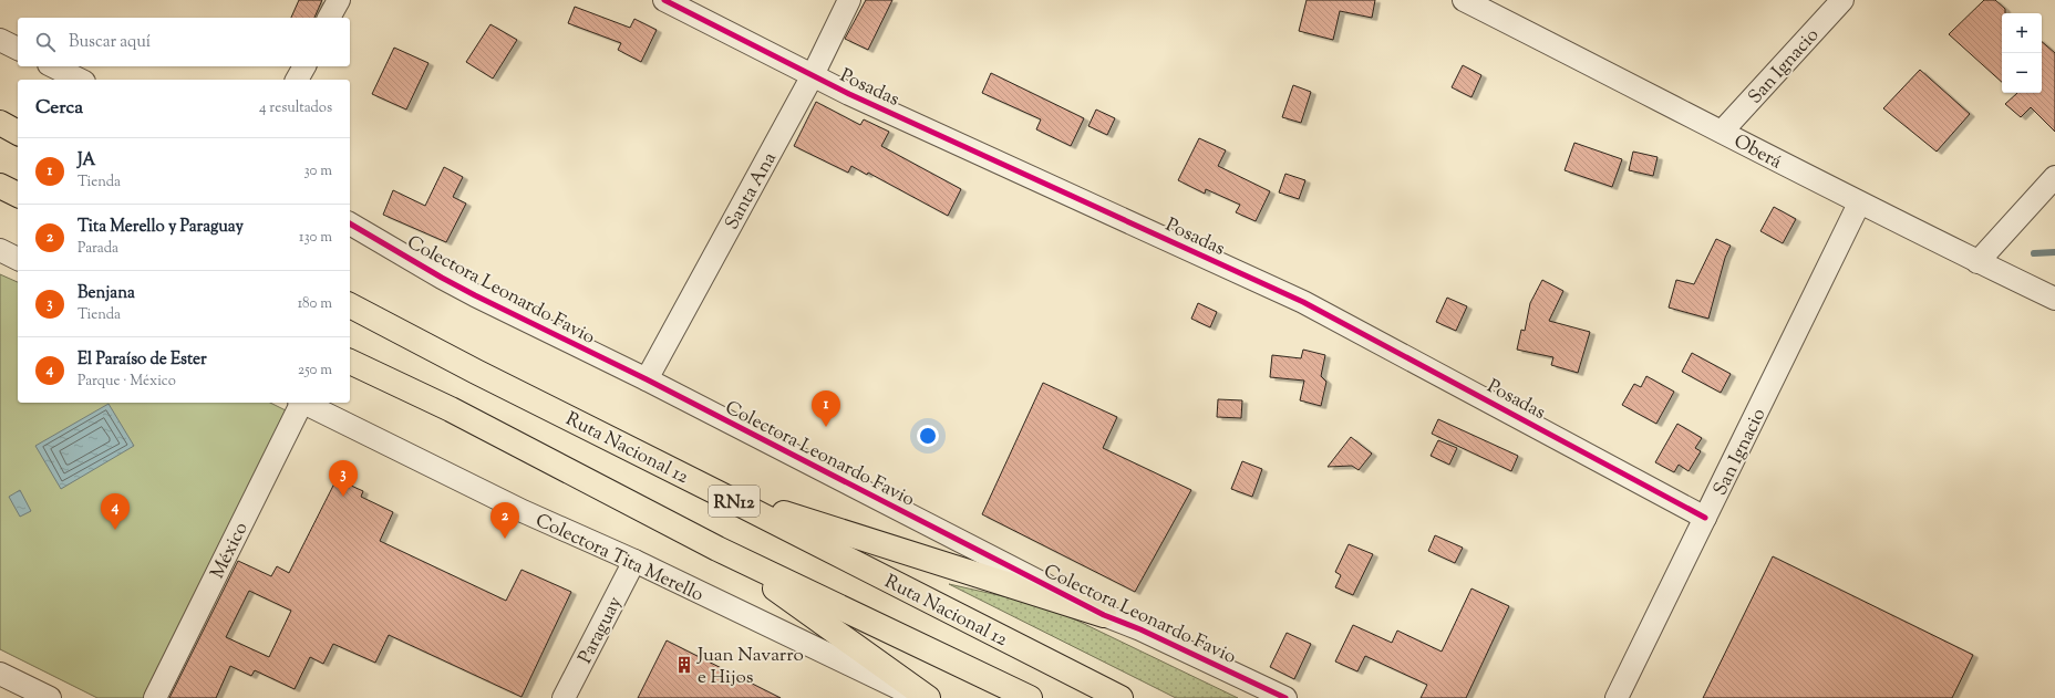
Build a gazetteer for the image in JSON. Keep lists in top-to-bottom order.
{
  "streets": {
    "highway": ["Ruta Nacional 12", "RN12"],
    "street": [
      "San Ignacio",
      "Posadas",
      "Oberá",
      "Santa Ana",
      "Colectora Leonardo Favio",
      "México",
      "Colectora Tita Merello",
      "Paraguay"
    ]
  },
  "crossings": [
    ["San Ignacio", "Posadas"],
    ["San Ignacio", "Oberá"],
    ["Posadas", "Santa Ana"],
    ["Santa Ana", "Colectora Leonardo Favio"],
    ["Colectora Tita Merello", "Paraguay"]
  ],
  "places": {
    "building": ["Juan Navarro e Hijos"]
  },
  "page": {
    "map_buttons": ["+", "−"],
    "search": "Buscar aquí",
    "heading": ["Cerca", "4 resultados"],
    "list": [
      {
        "mark": "1",
        "name": "JA",
        "note": "Tienda",
        "value": "30 m"
      },
      {
        "mark": "2",
        "name": "Tita Merello y Paraguay",
        "note": "Parada",
        "value": "130 m"
      },
      {
        "mark": "3",
        "name": "Benjana",
        "note": "Tienda",
        "value": "180 m"
      },
      {
        "mark": "4",
        "name": "El Paraíso de Ester",
        "note": "Parque · México",
        "value": "250 m"
      }
    ],
    "pins": [
      "1",
      "3",
      "4",
      "2"
    ]
  }
}
